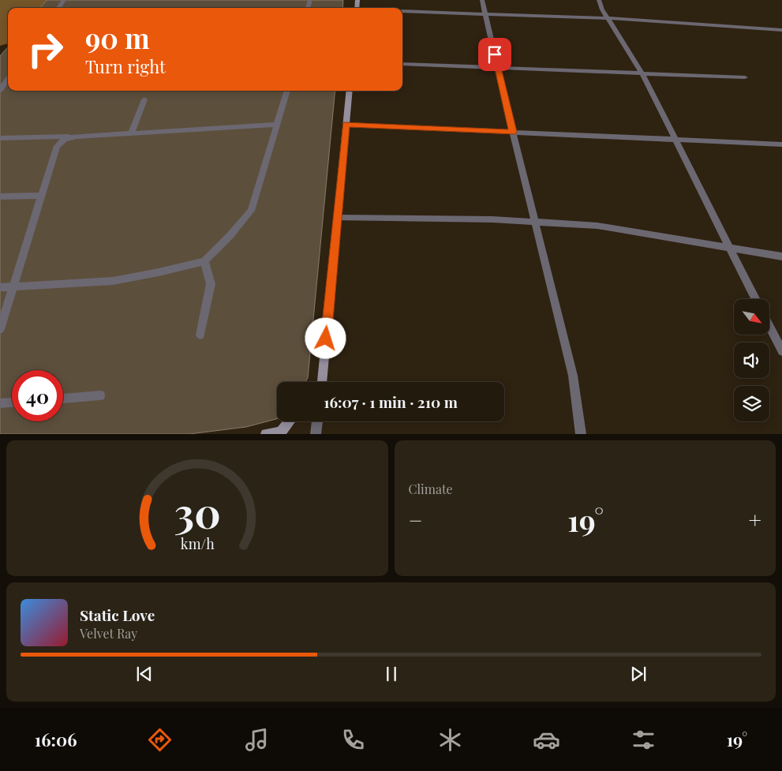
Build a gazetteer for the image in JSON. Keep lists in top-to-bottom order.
{
  "north": "bottom right",
  "page": {
    "turn": ["90 m", "Turn right"],
    "limit": "40",
    "trip": "16:07 · 1 min · 210 m",
    "tile": "Climate",
    "heat": ["−", "19°", "+"],
    "song": ["Static Love", "Velvet Ray"],
    "tabs": ["16:06", "19°"],
    "gauge": ["30", "km/h"]
  }
}
